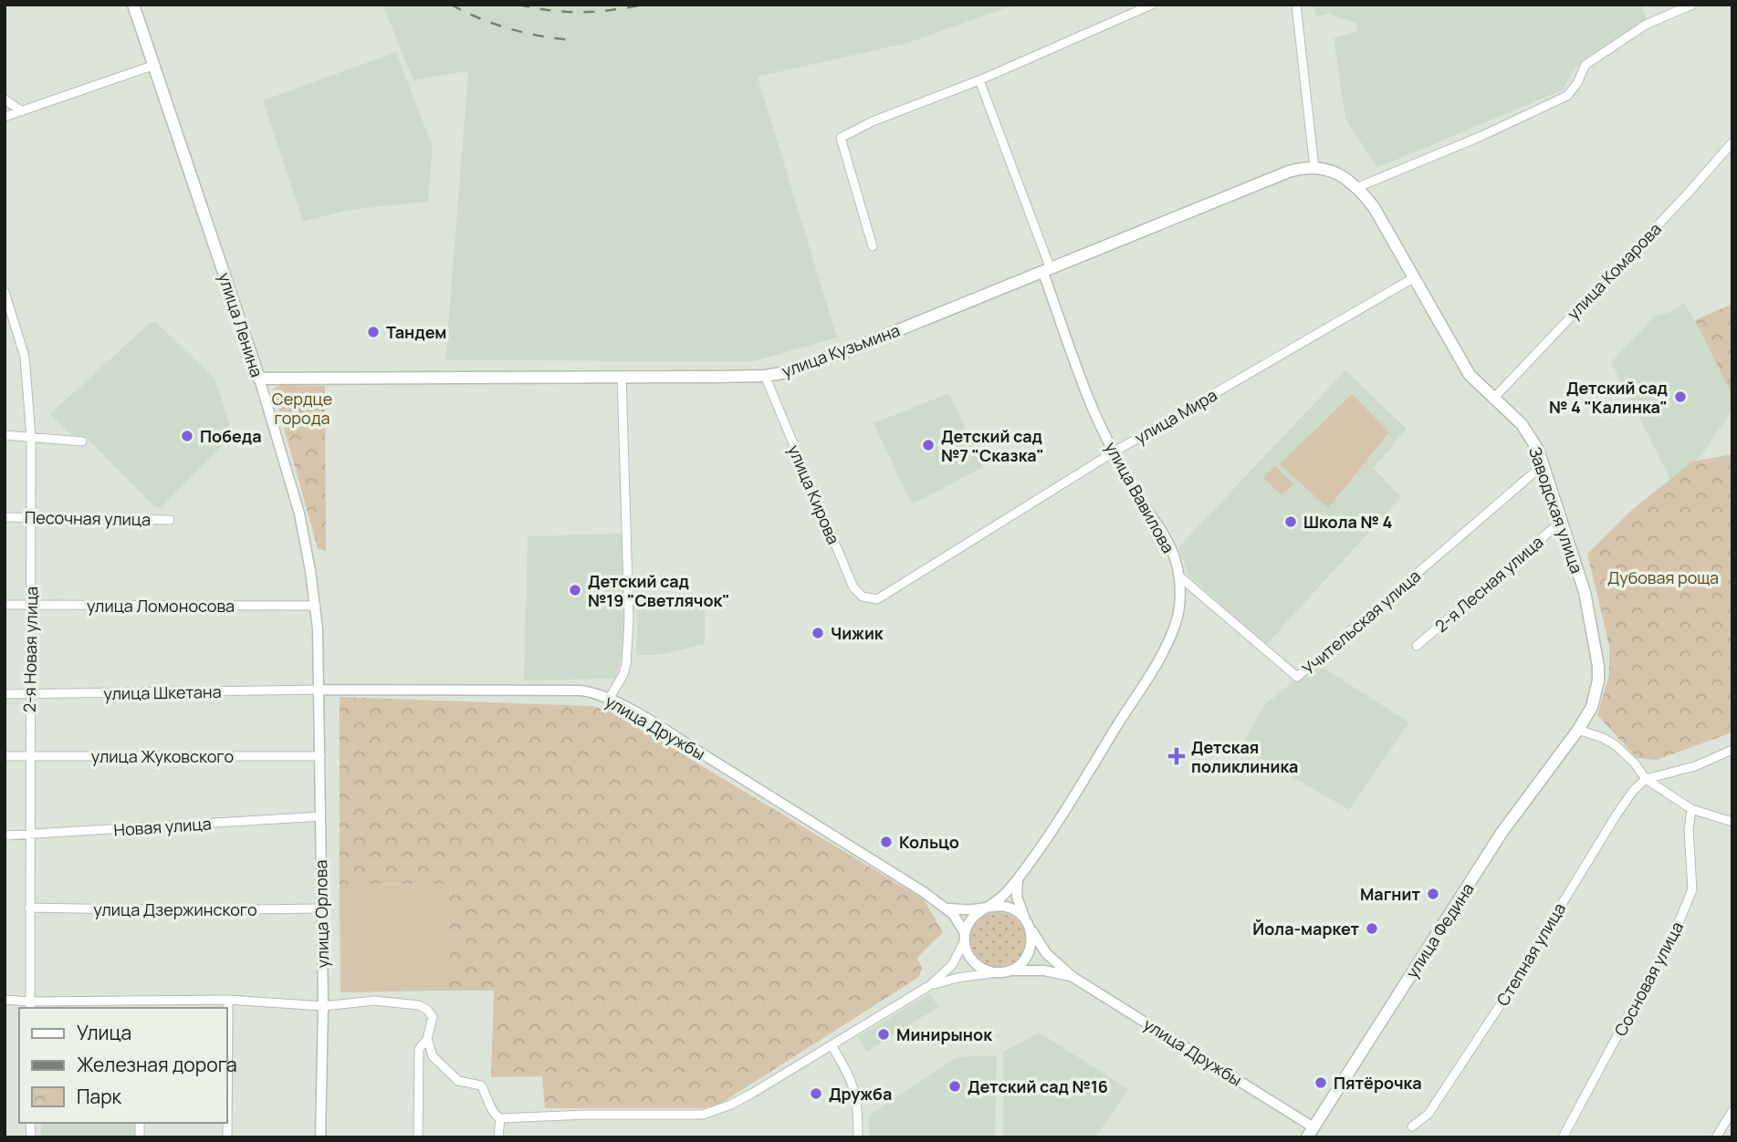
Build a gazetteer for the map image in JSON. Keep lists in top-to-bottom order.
{
  "streets": {
    "main road": [
      "улица Ленина",
      "улица Кузьмина",
      "Заводская улица",
      "улица Федина"
    ],
    "street": [
      "улица Комарова",
      "улица Мира",
      "улица Кирова",
      "улица Вавилова",
      "Песочная улица",
      "2-я Лесная улица",
      "улица Ломоносова",
      "Учительская улица",
      "2-я Новая улица",
      "улица Шкетана",
      "улица Дружбы",
      "улица Жуковского",
      "Новая улица",
      "улица Дзержинского",
      "улица Орлова",
      "Степная улица",
      "Сосновая улица"
    ]
  },
  "crossings": [
    ["улица Комарова", "Заводская улица"],
    ["улица Ленина", "улица Кузьмина"],
    ["улица Ленина", "улица Ломоносова"],
    ["улица Ленина", "улица Шкетана"],
    ["улица Ленина", "улица Дружбы"],
    ["улица Ленина", "улица Орлова"],
    ["улица Кузьмина", "улица Кирова"],
    ["улица Кузьмина", "улица Вавилова"],
    ["улица Кузьмина", "Заводская улица"],
    ["улица Мира", "улица Кирова"],
    ["улица Мира", "улица Вавилова"],
    ["улица Мира", "Заводская улица"],
    ["улица Вавилова", "Учительская улица"],
    ["Заводская улица", "2-я Лесная улица"],
    ["Заводская улица", "Учительская улица"],
    ["Заводская улица", "улица Федина"],
    ["Песочная улица", "2-я Новая улица"],
    ["улица Ломоносова", "2-я Новая улица"],
    ["2-я Новая улица", "улица Шкетана"],
    ["2-я Новая улица", "улица Жуковского"],
    ["2-я Новая улица", "Новая улица"],
    ["2-я Новая улица", "улица Дзержинского"],
    ["улица Шкетана", "улица Дружбы"],
    ["улица Шкетана", "улица Орлова"],
    ["улица Дружбы", "улица Орлова"],
    ["улица Дружбы", "улица Федина"],
    ["улица Жуковского", "улица Орлова"],
    ["Новая улица", "улица Орлова"],
    ["улица Дзержинского", "улица Орлова"]
  ],
  "parks": ["Сердце города", "Дубовая роща"],
  "places": {
    "other": [
      "Тандем",
      "Детский сад № 4 \"Калинка\"",
      "Победа",
      "Детский сад №7 \"Сказка\"",
      "Школа № 4",
      "Детский сад №19 \"Светлячок\"",
      "Чижик",
      "Кольцо",
      "Магнит",
      "Йола-маркет",
      "Минирынок",
      "Пятёрочка",
      "Детский сад №16",
      "Дружба"
    ],
    "health": ["Детская поликлиника"]
  },
  "legend": ["Улица", "Железная дорога", "Парк"]
}
